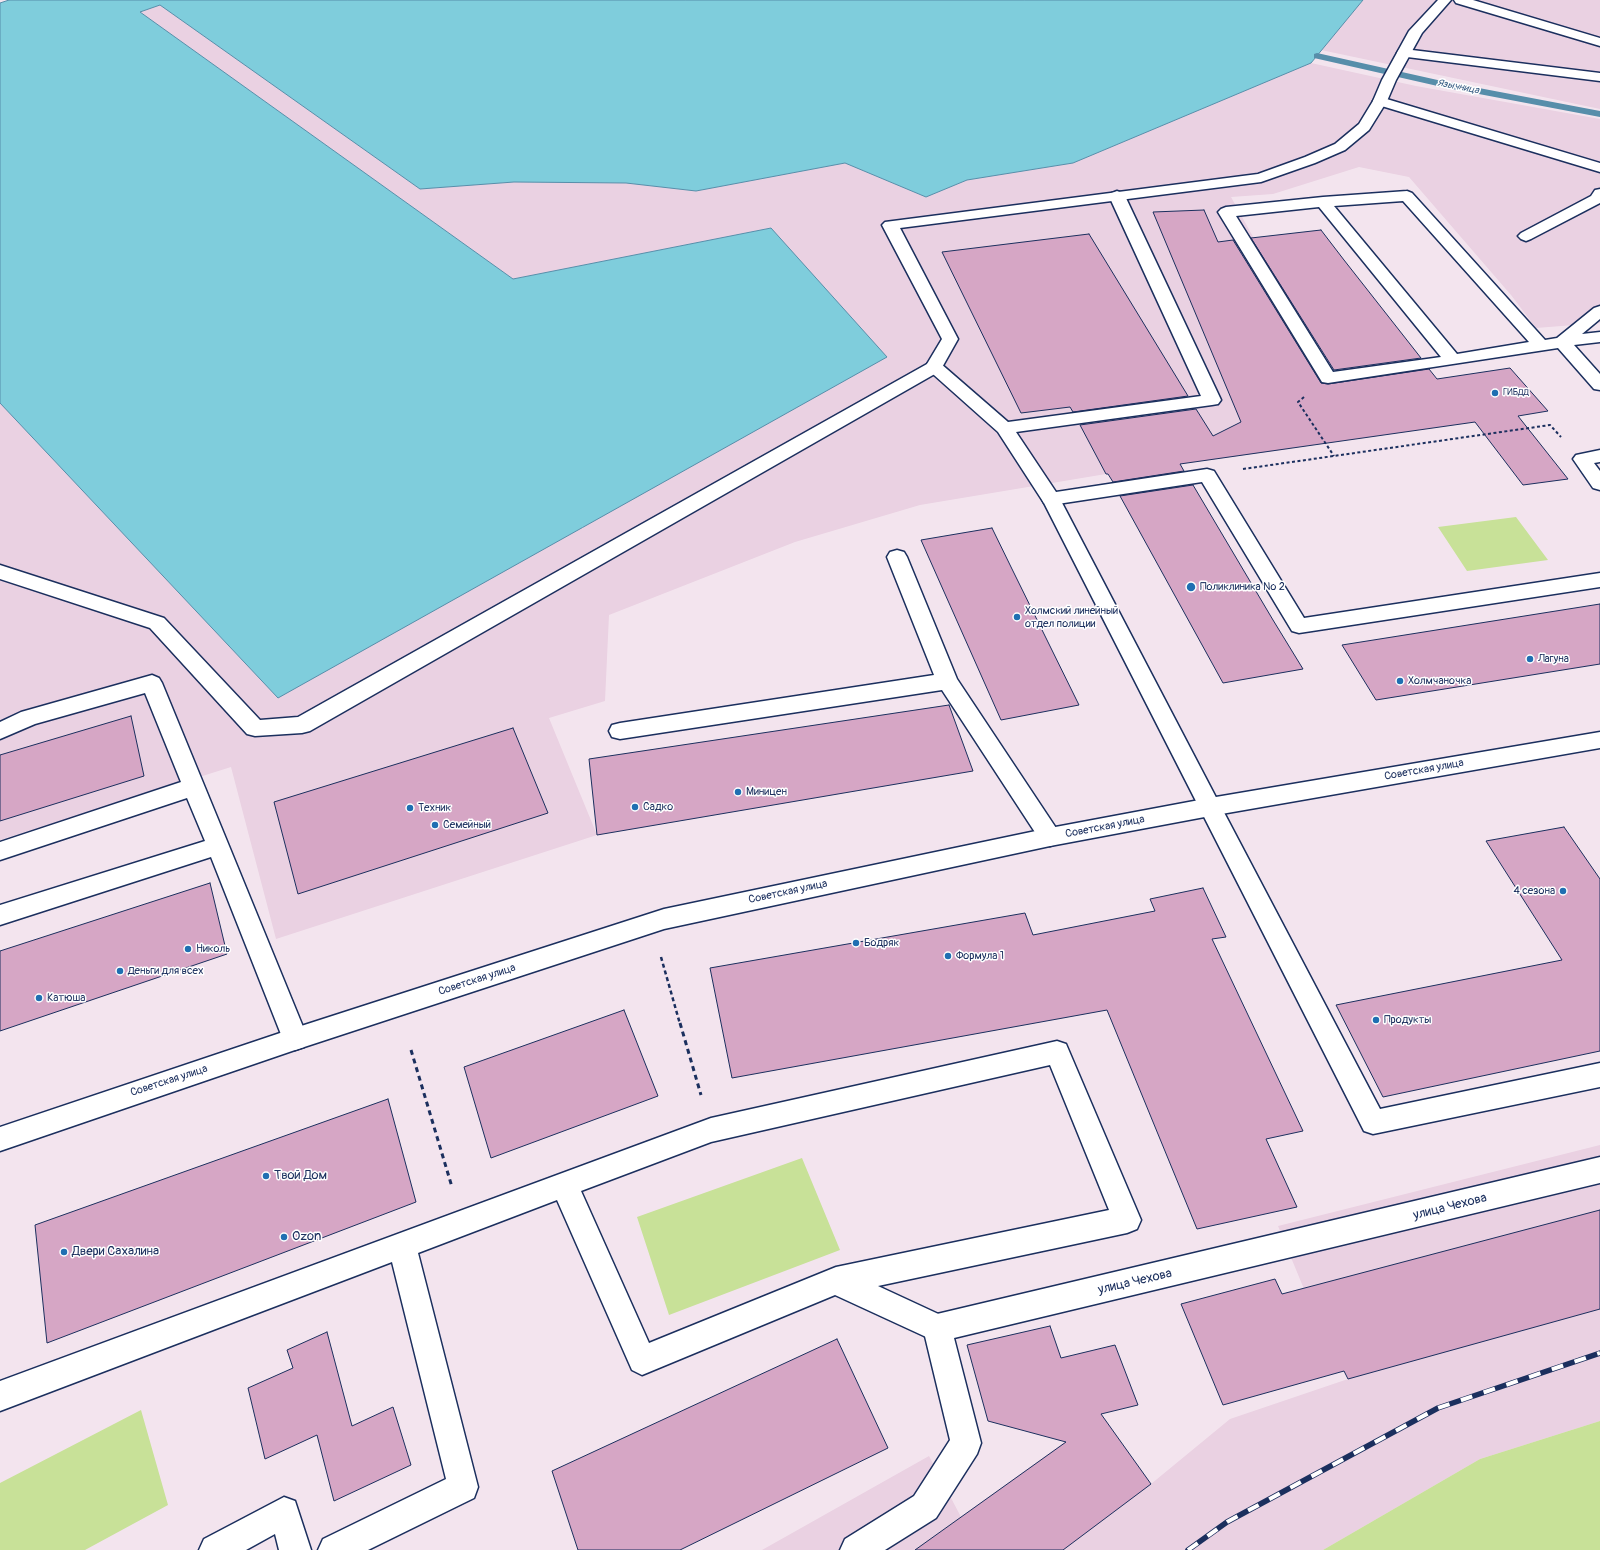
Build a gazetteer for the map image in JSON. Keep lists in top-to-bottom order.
{
  "streets": {
    "street": ["Советская улица", "улица Чехова"]
  },
  "water": ["Язычница"],
  "places": [
    "ГИБДД",
    "Поликлиника № 2",
    "Холмский линейный отдел полиции",
    "Лагуна",
    "Холмчаночка",
    "Миницен",
    "Садко",
    "Техник",
    "Семейный",
    "4 сезона",
    "Бодряк",
    "Николь",
    "Формула 1",
    "Деньги для всех",
    "Катюша",
    "Продукты",
    "Твой Дом",
    "Ozon",
    "Двери Сахалина"
  ]
}
